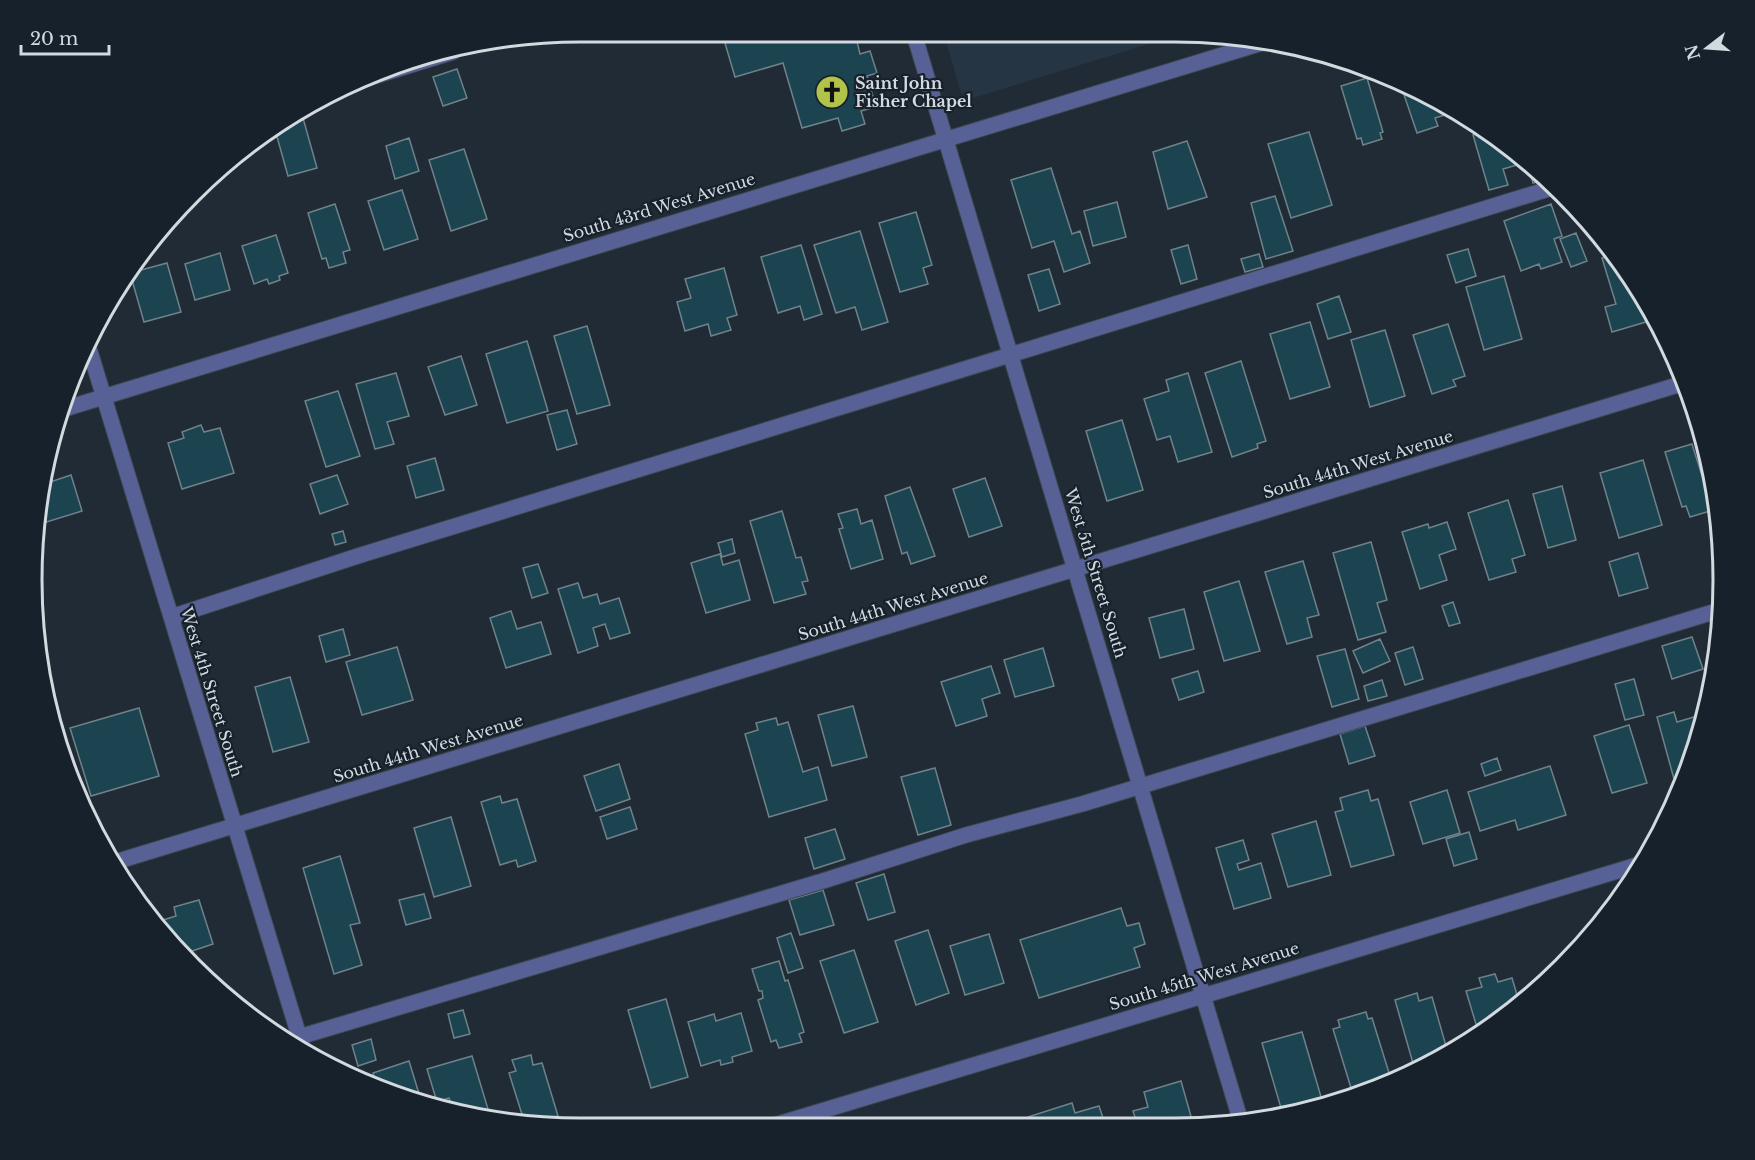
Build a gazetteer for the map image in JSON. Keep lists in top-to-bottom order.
{
  "streets": {
    "street": [
      "South 43rd West Avenue",
      "South 44th West Avenue",
      "West 5th Street South",
      "West 4th Street South",
      "South 45th West Avenue"
    ]
  },
  "crossings": [
    ["South 43rd West Avenue", "West 5th Street South"],
    ["South 43rd West Avenue", "West 4th Street South"],
    ["South 44th West Avenue", "West 5th Street South"],
    ["South 44th West Avenue", "West 4th Street South"],
    ["West 5th Street South", "South 45th West Avenue"]
  ],
  "places": {
    "church": ["Saint John Fisher Chapel"]
  },
  "scale_bar": "20 m",
  "north": "left"
}
